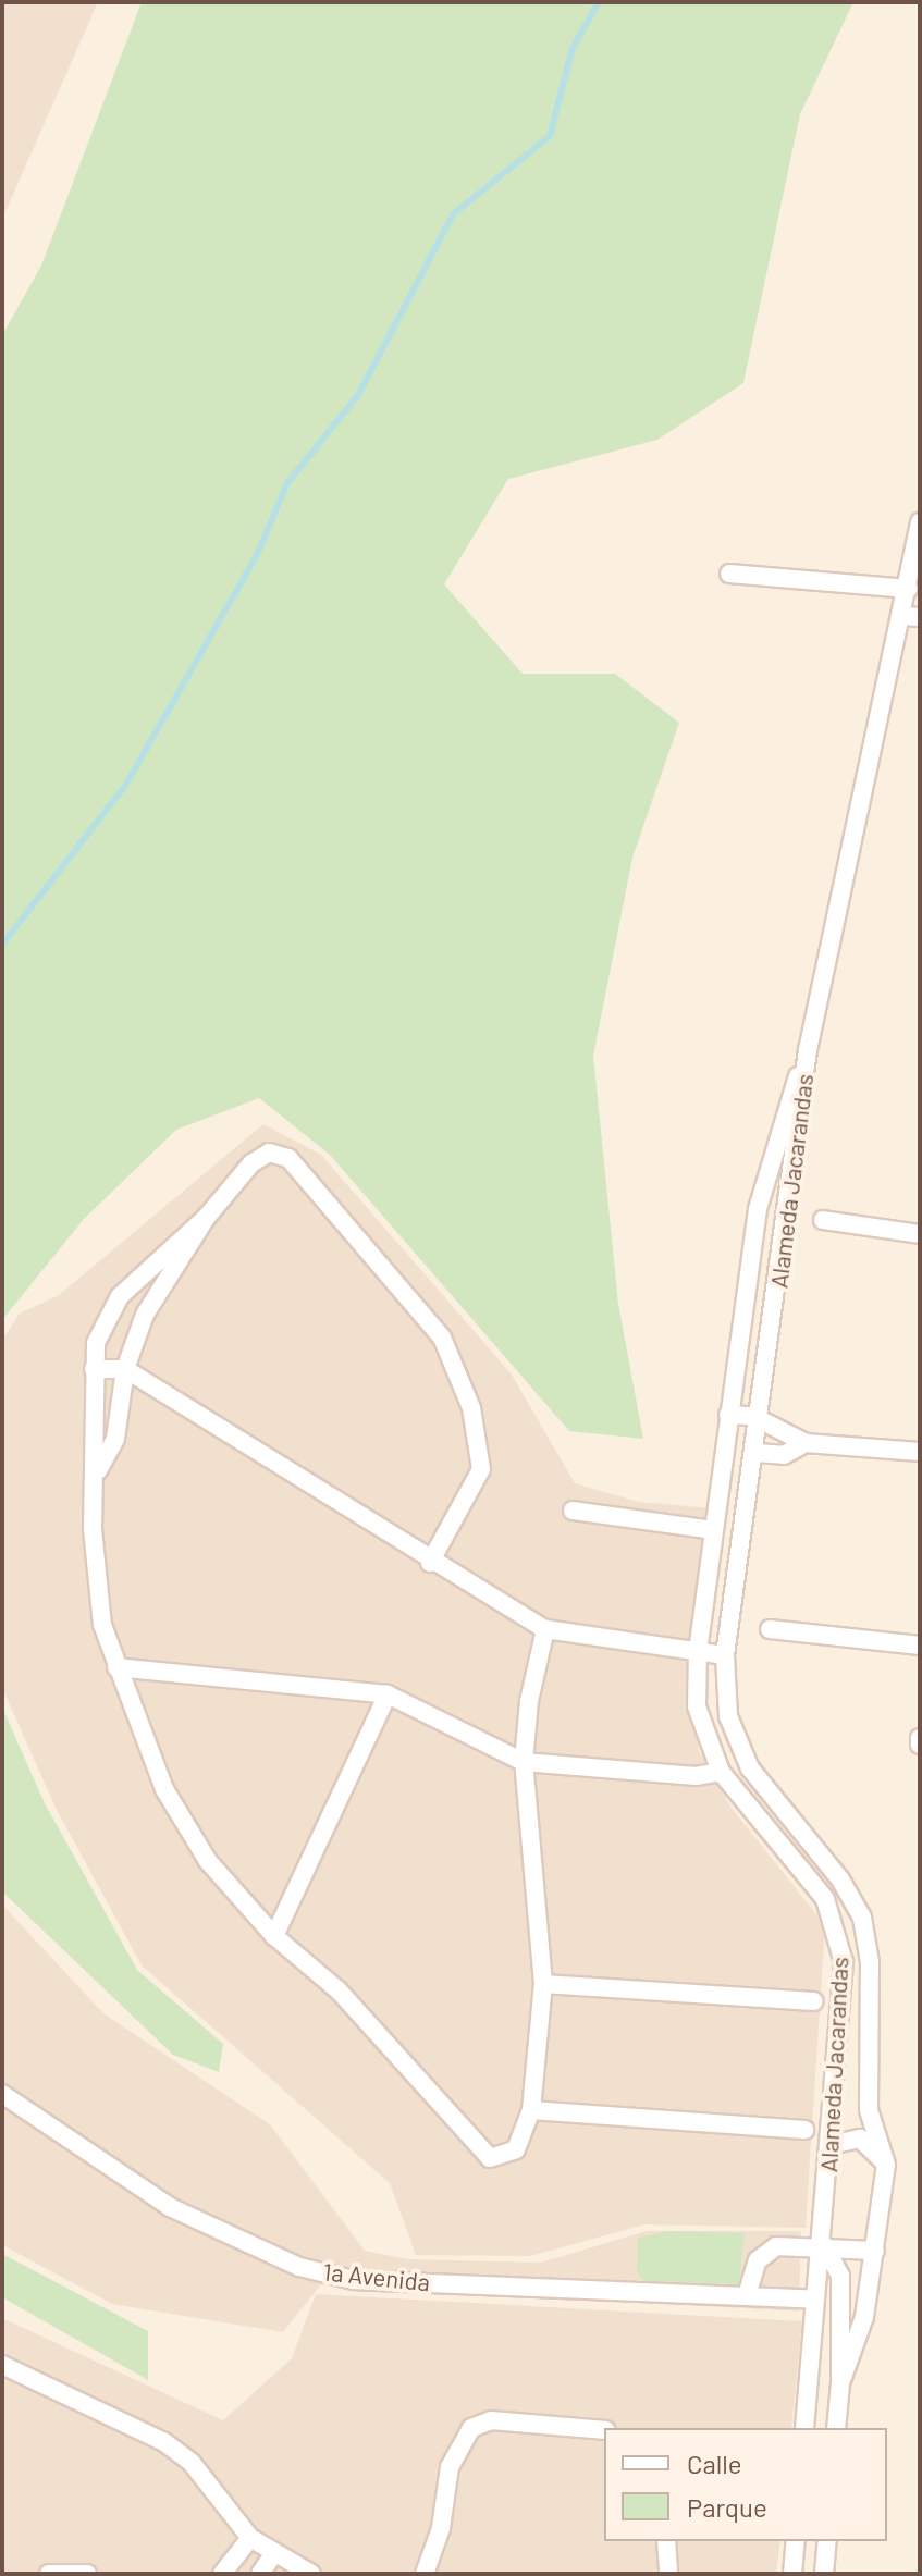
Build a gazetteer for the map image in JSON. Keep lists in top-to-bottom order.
{
  "streets": {
    "street": ["Alameda Jacarandas", "1a Avenida"]
  },
  "crossings": [
    ["Alameda Jacarandas", "1a Avenida"]
  ],
  "legend": ["Calle", "Parque"]
}
